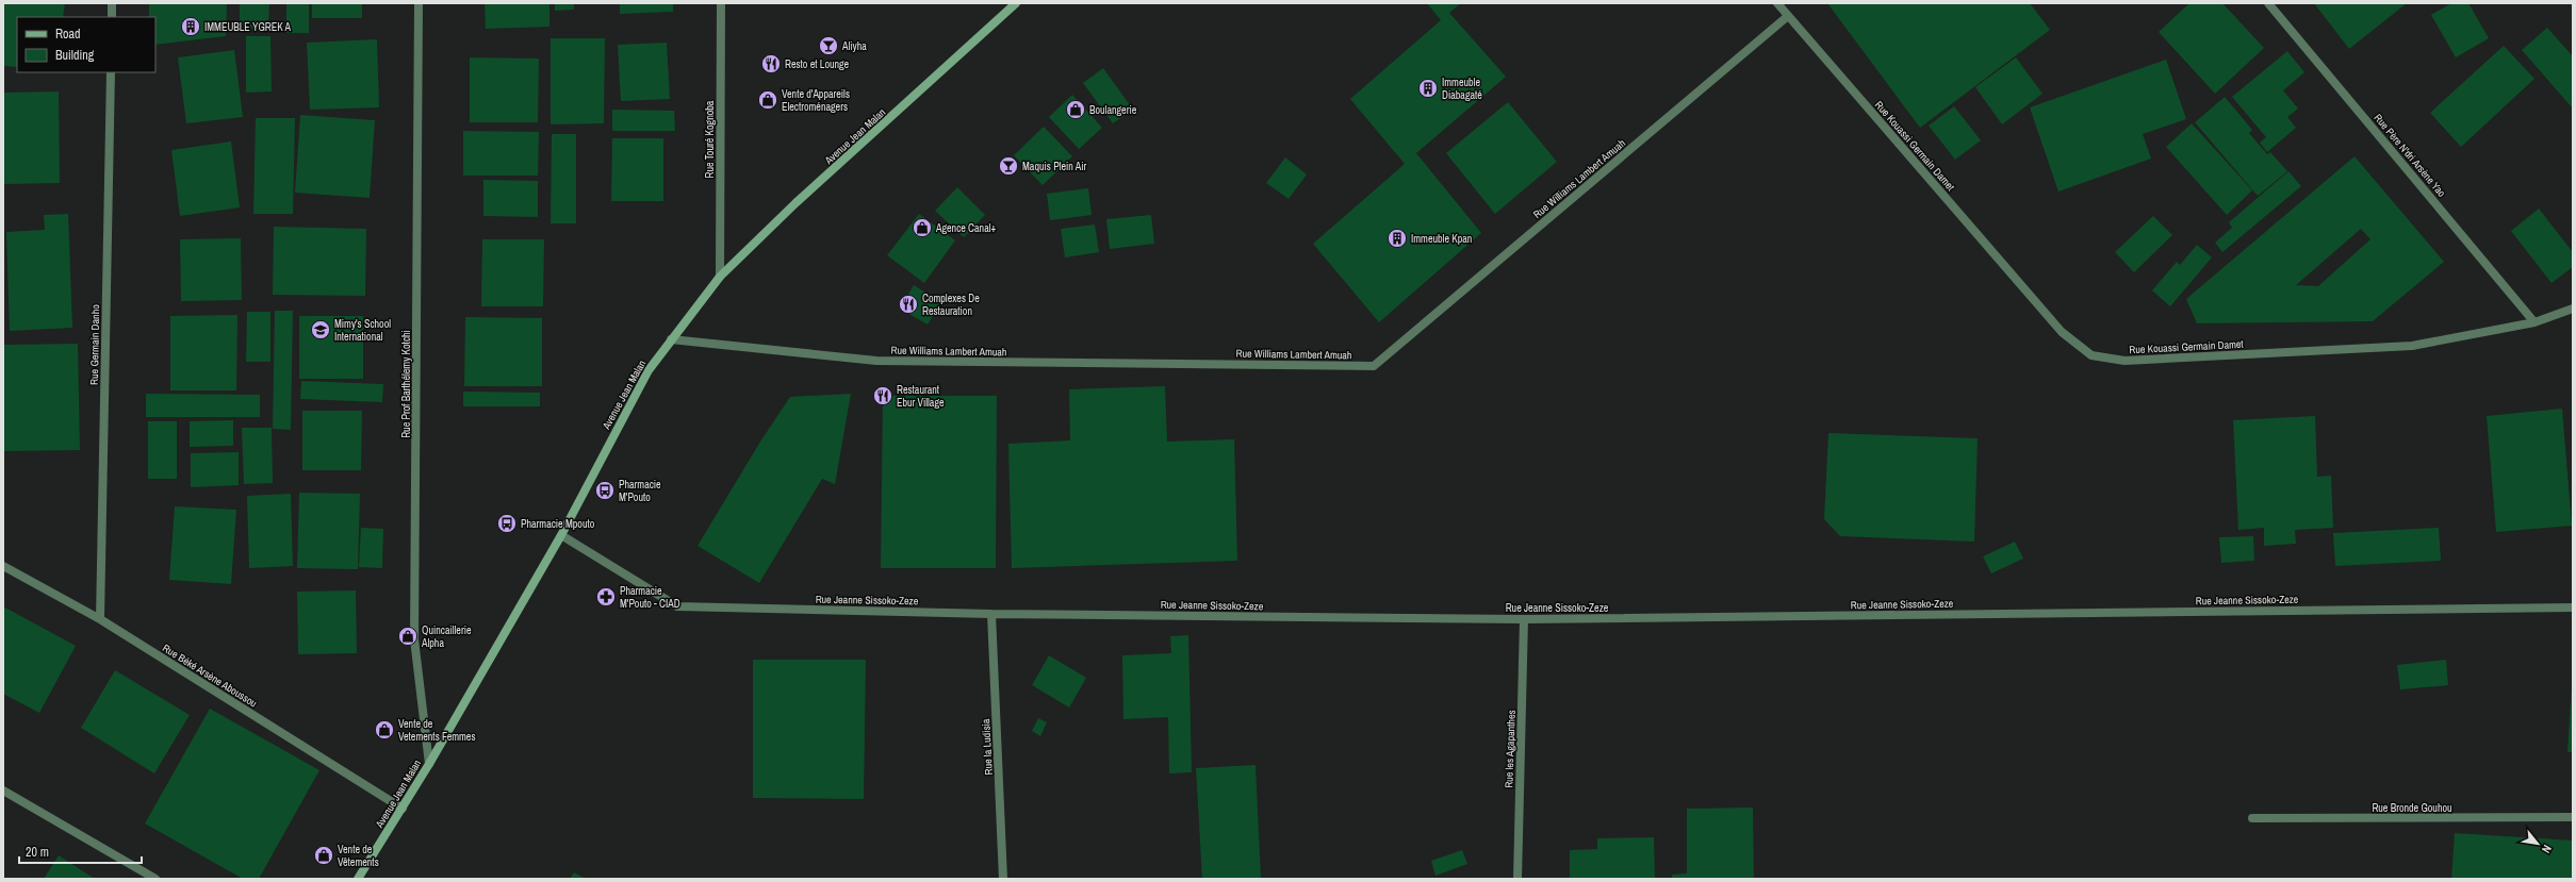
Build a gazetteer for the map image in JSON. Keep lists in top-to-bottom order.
{
  "streets": {
    "main road": ["Avenue Jean Malan"],
    "street": [
      "Rue Touré Kognoba",
      "Rue Kouassi Germain Damet",
      "Rue Père N'dri Arsène Yao",
      "Rue Williams Lambert Amuah",
      "Rue Germain Danho",
      "Rue Prof Barthélemy Kotchi",
      "Rue Jeanne Sissoko-Zeze",
      "Rue Béké Arsène Aboussou",
      "Rue la Ludisia",
      "Rue les Agapanthes",
      "Rue Bronde Gouhou"
    ]
  },
  "crossings": [
    ["Avenue Jean Malan", "Rue Touré Kognoba"],
    ["Avenue Jean Malan", "Rue Williams Lambert Amuah"],
    ["Avenue Jean Malan", "Rue Prof Barthélemy Kotchi"],
    ["Avenue Jean Malan", "Rue Jeanne Sissoko-Zeze"],
    ["Avenue Jean Malan", "Rue Béké Arsène Aboussou"],
    ["Rue Kouassi Germain Damet", "Rue Père N'dri Arsène Yao"],
    ["Rue Kouassi Germain Damet", "Rue Williams Lambert Amuah"],
    ["Rue Germain Danho", "Rue Béké Arsène Aboussou"],
    ["Rue Jeanne Sissoko-Zeze", "Rue la Ludisia"],
    ["Rue Jeanne Sissoko-Zeze", "Rue les Agapanthes"]
  ],
  "places": {
    "building": ["IMMEUBLE YGREK A", "Immeuble Diabagaté", "Immeuble Kpan"],
    "bar": ["Aliyha", "Maquis Plein Air"],
    "restaurant": ["Resto et Lounge", "Complexes De Restauration", "Restaurant Ebur Village"],
    "shop": [
      "Vente d'Appareils Electroménagers",
      "Boulangerie",
      "Agence Canal+",
      "Quincaillerie Alpha",
      "Vente de Vetements Femmes",
      "Vente de Vêtements"
    ],
    "school or university": ["Mimy's School International"],
    "bus stop": ["Pharmacie M'Pouto", "Pharmacie Mpouto"],
    "pharmacy": ["Pharmacie M'Pouto - CIAD"]
  },
  "legend": ["Road", "Building"],
  "scale_bar": "20 m",
  "north": "bottom right"
}
